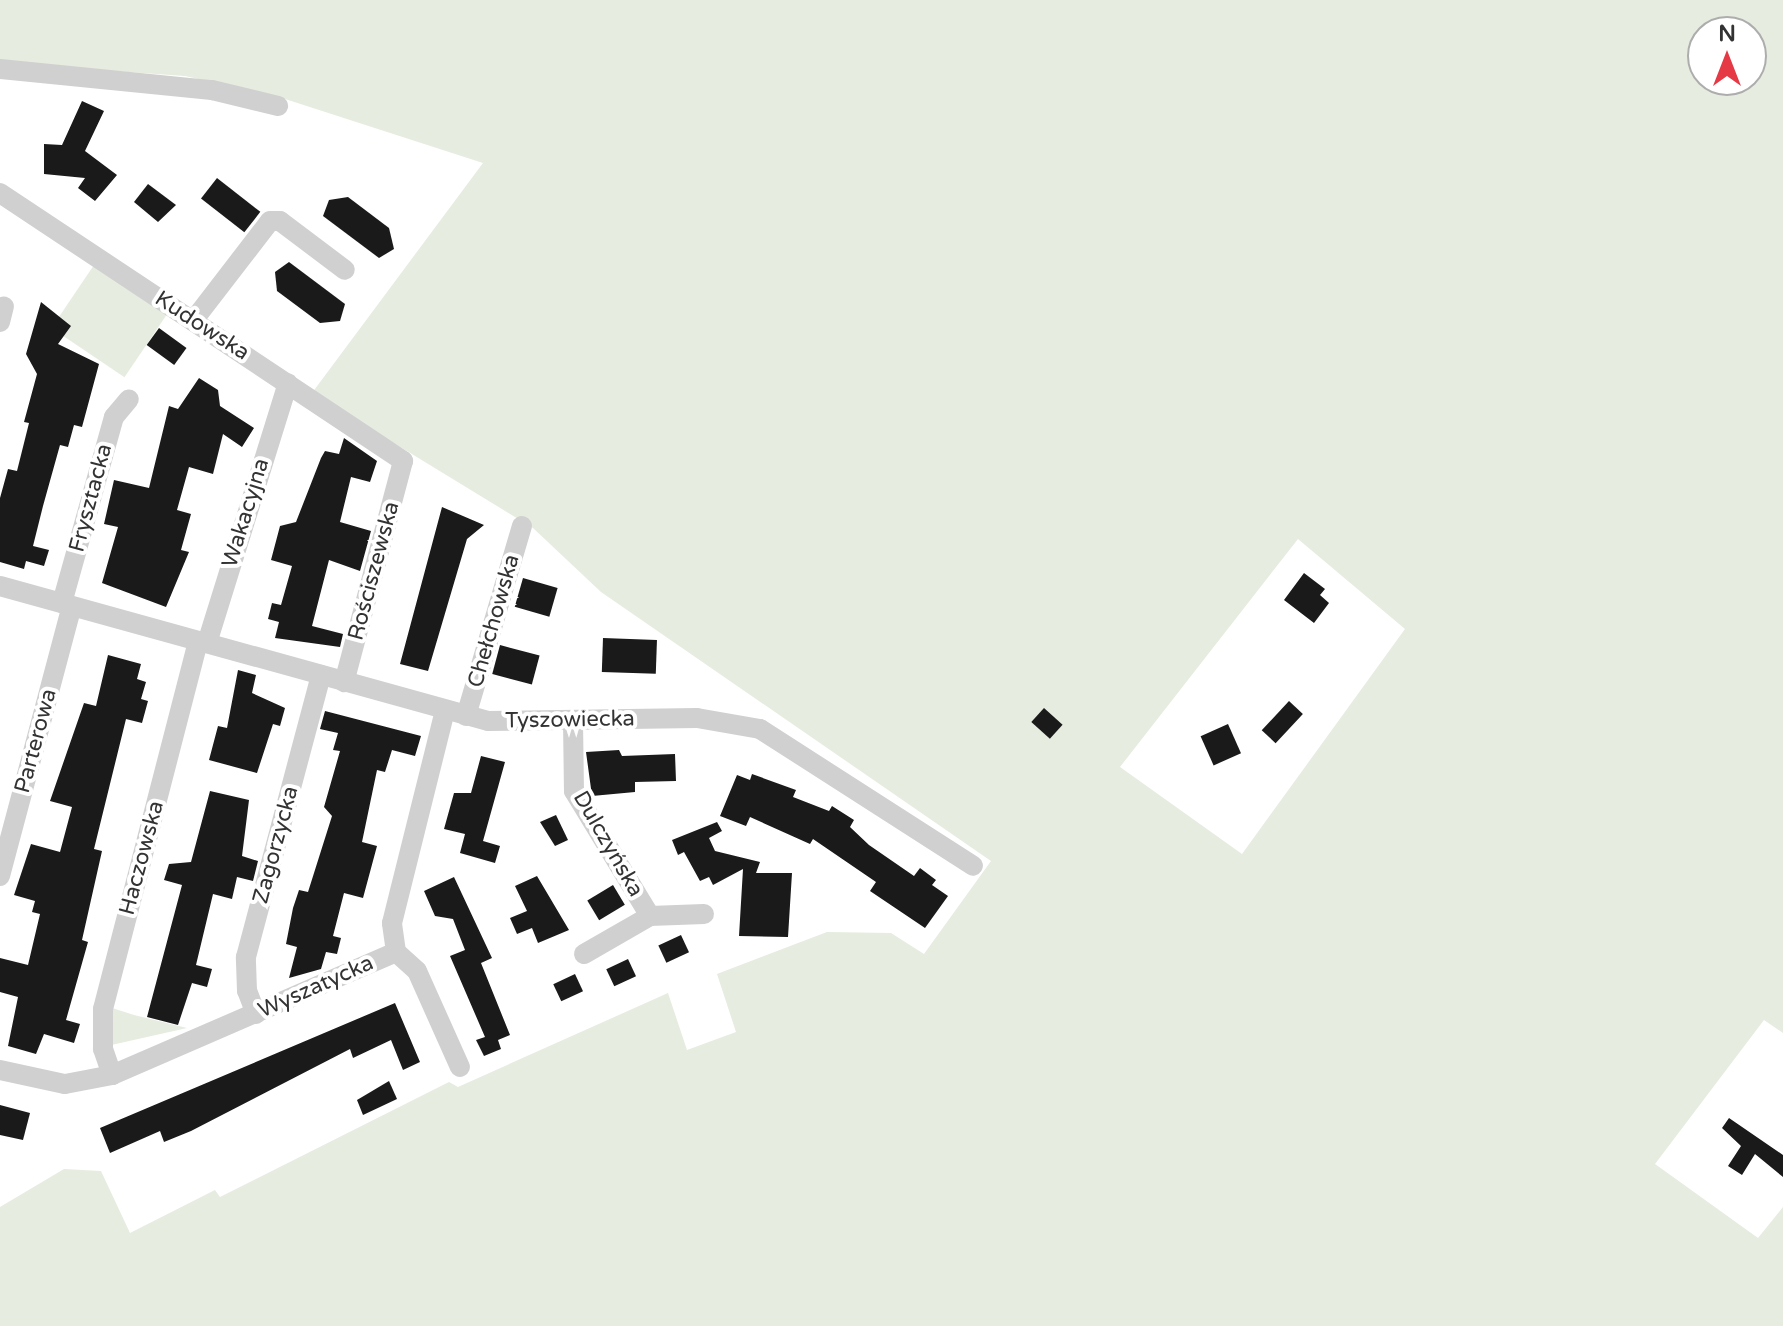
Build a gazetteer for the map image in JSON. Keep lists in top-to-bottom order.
{
  "streets": {
    "street": [
      "Kudowska",
      "Frysztacka",
      "Wakacyjna",
      "Rościszewska",
      "Chełchowska",
      "Tyszowiecka",
      "Parterowa",
      "Dulczyńska",
      "Zagorzycka",
      "Haczowska",
      "Wyszatycka"
    ]
  },
  "crossings": [
    ["Kudowska", "Wakacyjna"],
    ["Kudowska", "Rościszewska"],
    ["Frysztacka", "Tyszowiecka"],
    ["Frysztacka", "Parterowa"],
    ["Wakacyjna", "Tyszowiecka"],
    ["Wakacyjna", "Haczowska"],
    ["Rościszewska", "Tyszowiecka"],
    ["Chełchowska", "Tyszowiecka"],
    ["Tyszowiecka", "Parterowa"],
    ["Tyszowiecka", "Dulczyńska"],
    ["Tyszowiecka", "Zagorzycka"],
    ["Tyszowiecka", "Haczowska"],
    ["Tyszowiecka", "Wyszatycka"],
    ["Zagorzycka", "Wyszatycka"],
    ["Haczowska", "Wyszatycka"]
  ],
  "north": "top"
}
